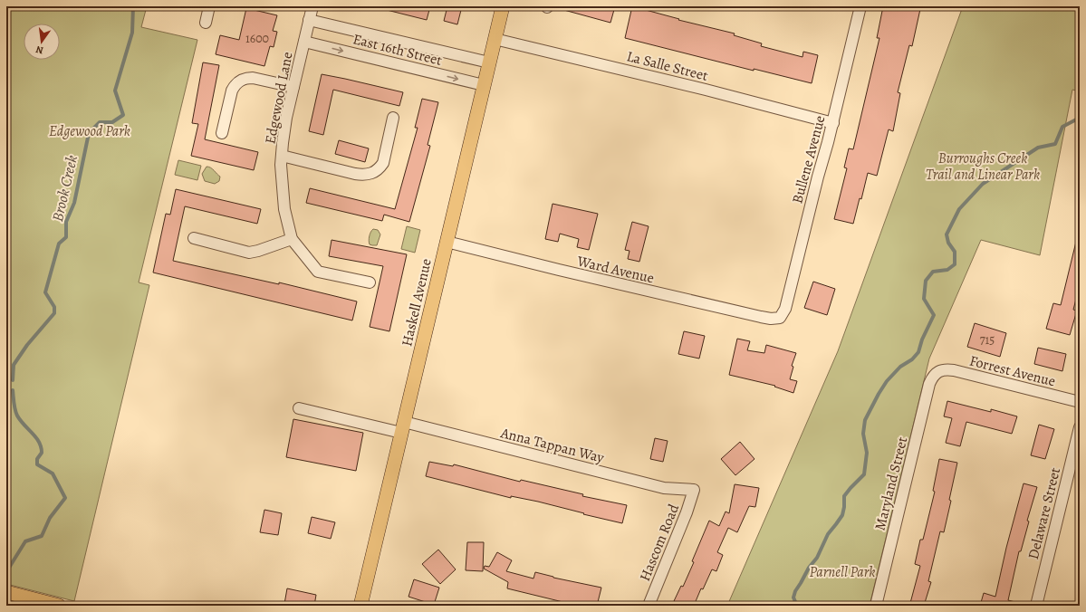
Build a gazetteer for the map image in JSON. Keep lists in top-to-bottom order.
{
  "streets": {
    "main road": ["Haskell Avenue"],
    "street": [
      "East 16th Street",
      "La Salle Street",
      "Edgewood Lane",
      "Bullene Avenue",
      "Ward Avenue",
      "Forrest Avenue",
      "Anna Tappan Way",
      "Maryland Street",
      "Delaware Street",
      "Hascom Road"
    ]
  },
  "crossings": [
    ["East 16th Street", "Edgewood Lane"],
    ["East 16th Street", "Haskell Avenue"],
    ["La Salle Street", "Bullene Avenue"],
    ["La Salle Street", "Haskell Avenue"],
    ["Bullene Avenue", "Ward Avenue"],
    ["Ward Avenue", "Haskell Avenue"],
    ["Haskell Avenue", "Anna Tappan Way"],
    ["Forrest Avenue", "Maryland Street"],
    ["Anna Tappan Way", "Hascom Road"]
  ],
  "water": ["Brook Creek"],
  "parks": ["Edgewood Park", "Burroughs Creek Trail and Linear Park", "Parnell Park"],
  "house_numbers": ["1600", "715"],
  "north": "bottom"
}
